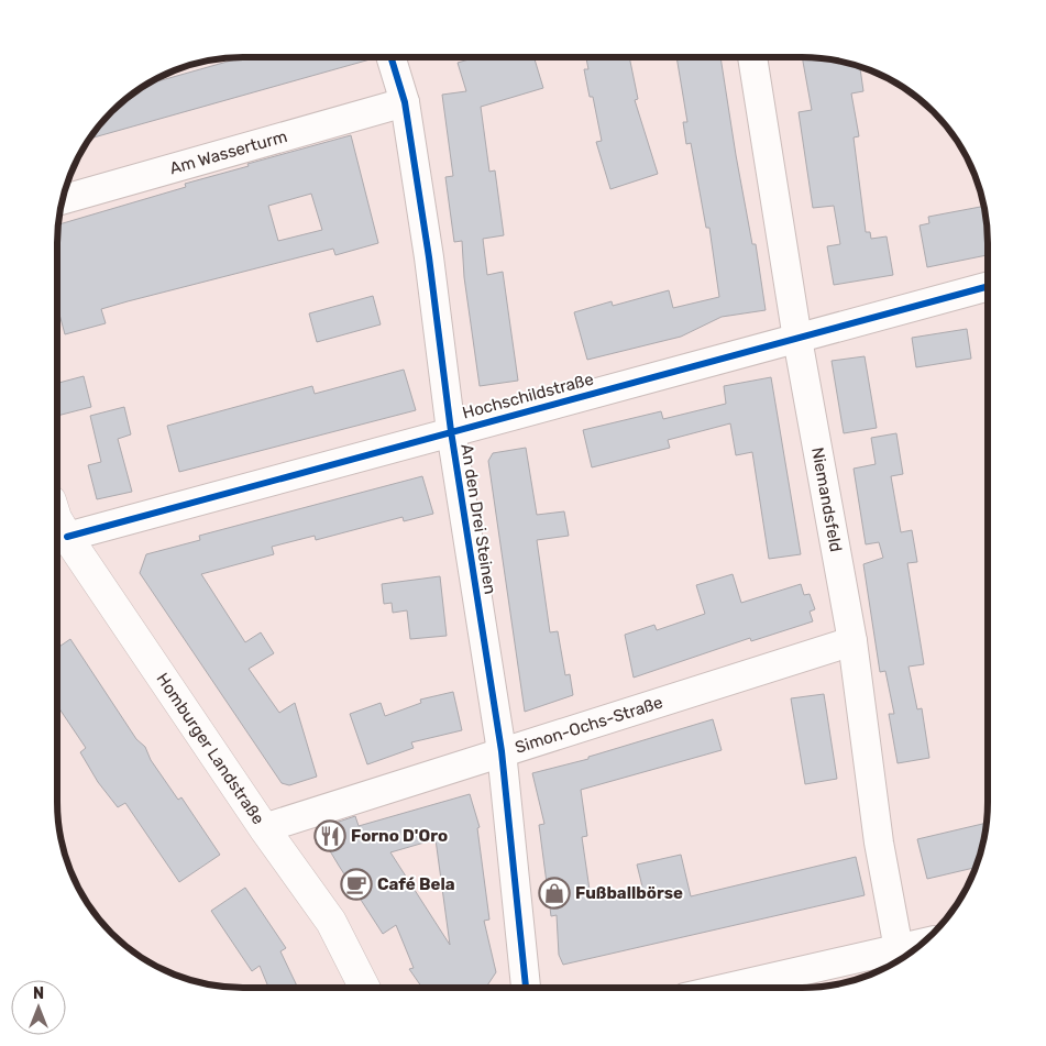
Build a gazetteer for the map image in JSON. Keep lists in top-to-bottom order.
{
  "streets": {
    "street": [
      "Am Wasserturm",
      "Hochschildstraße",
      "Niemandsfeld",
      "An den Drei Steinen",
      "Simon-Ochs-Straße",
      "Homburger Landstraße"
    ]
  },
  "crossings": [
    ["Am Wasserturm", "An den Drei Steinen"],
    ["Hochschildstraße", "Niemandsfeld"],
    ["Hochschildstraße", "An den Drei Steinen"],
    ["Hochschildstraße", "Homburger Landstraße"],
    ["Niemandsfeld", "Simon-Ochs-Straße"],
    ["An den Drei Steinen", "Simon-Ochs-Straße"],
    ["Simon-Ochs-Straße", "Homburger Landstraße"]
  ],
  "places": {
    "restaurant": ["Forno D'Oro"],
    "cafe": ["Café Bela"],
    "shop": ["Fußballbörse"]
  },
  "north": "top"
}
